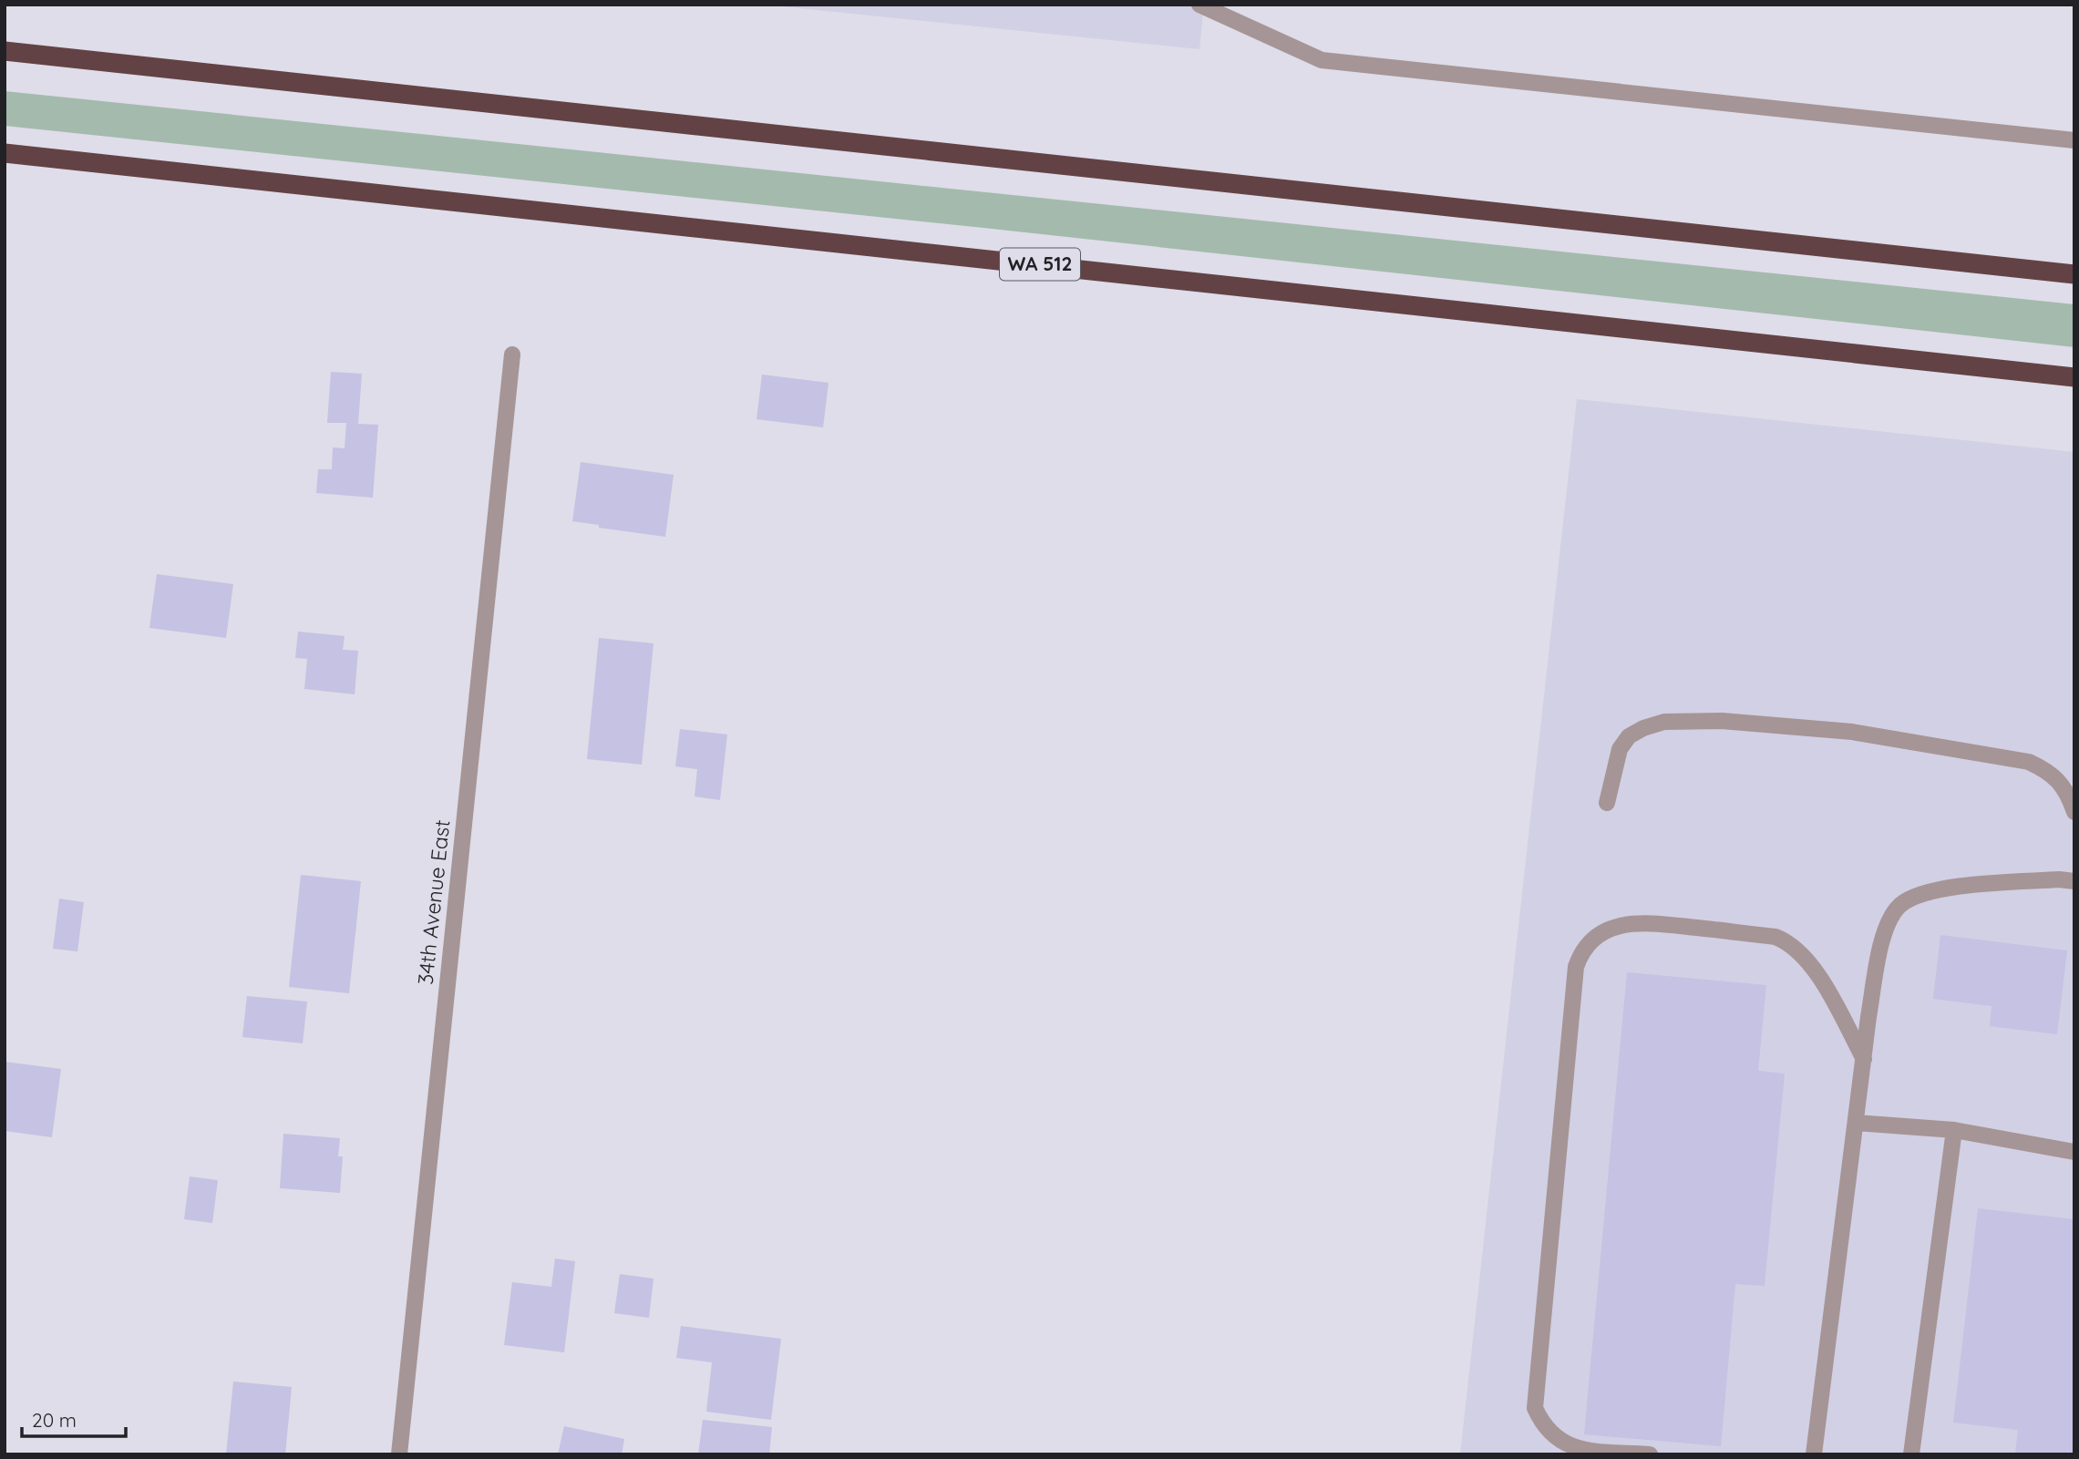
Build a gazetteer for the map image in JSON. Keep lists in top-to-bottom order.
{
  "streets": {
    "highway": ["WA 512"],
    "street": ["34th Avenue East"]
  },
  "scale_bar": "20 m"
}
